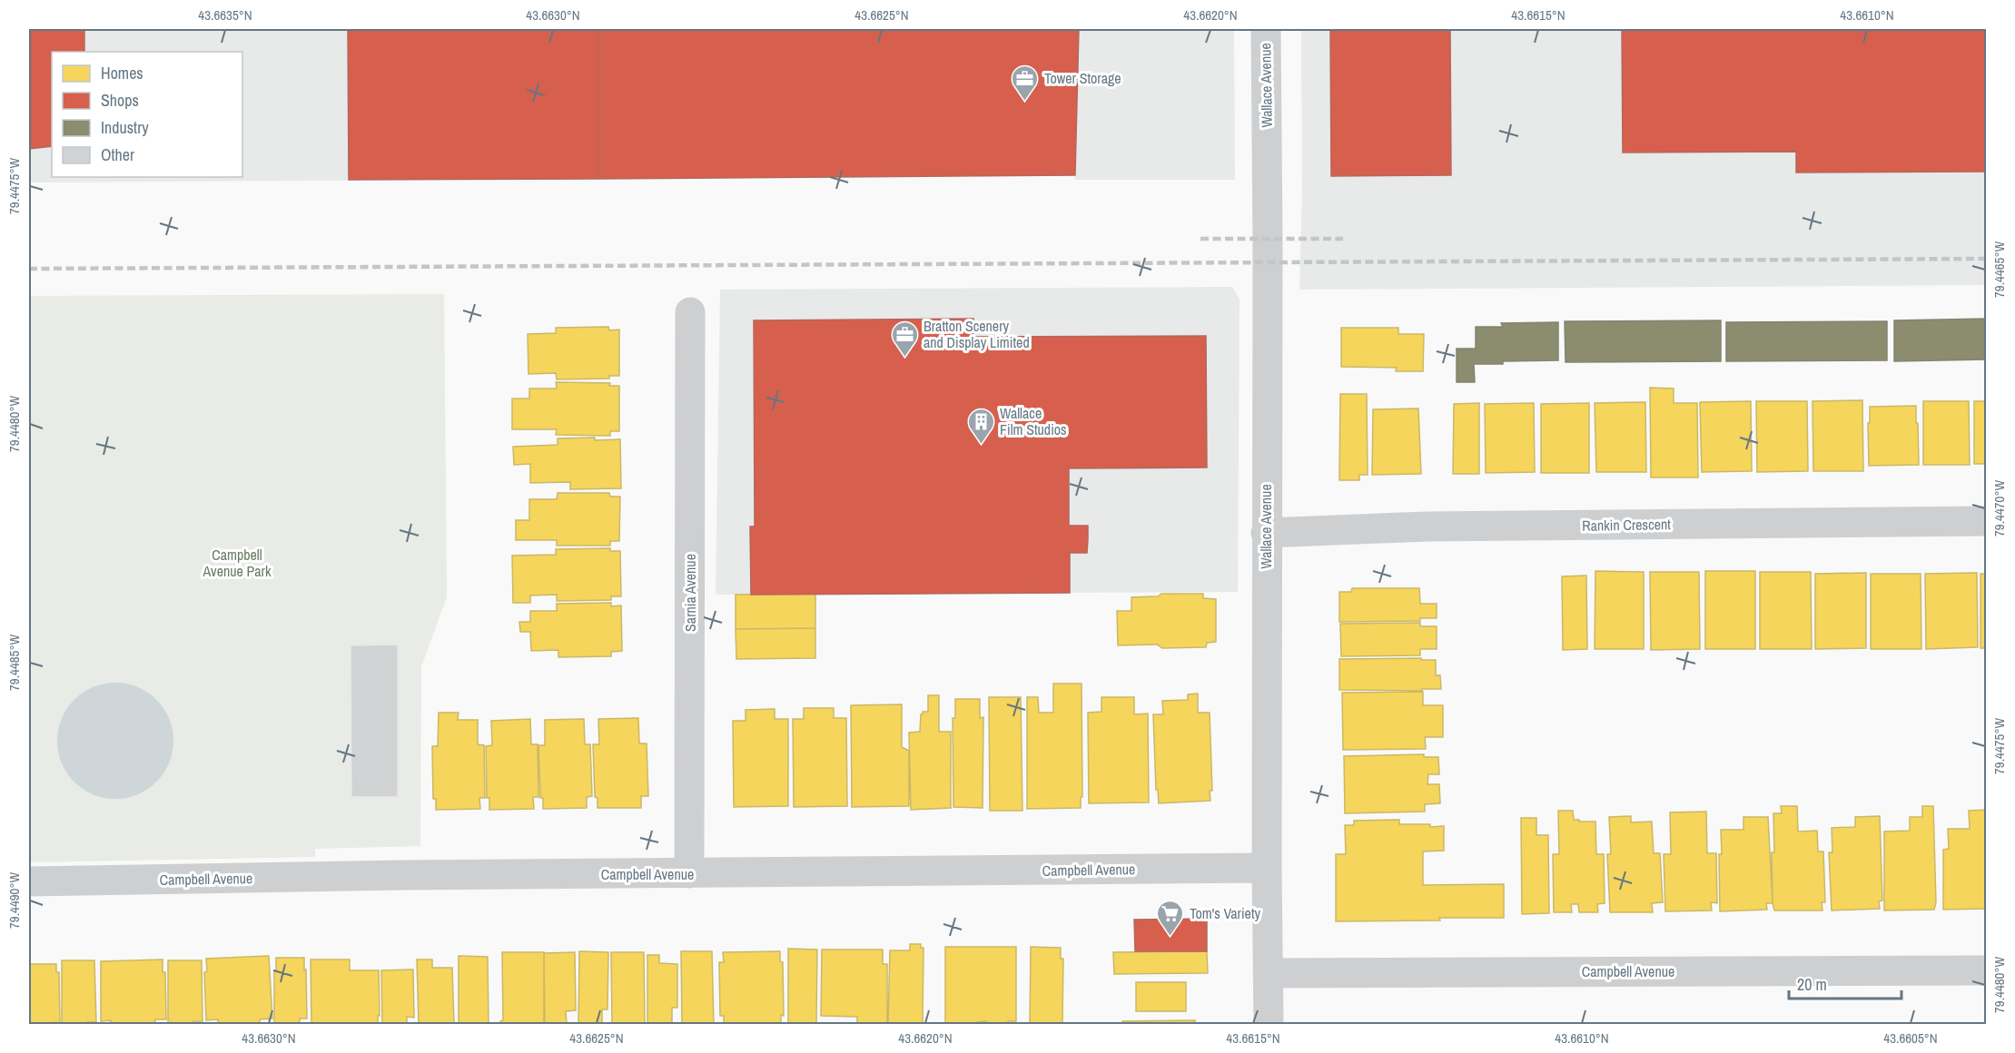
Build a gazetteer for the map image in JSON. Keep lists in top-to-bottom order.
{
  "streets": {
    "street": [
      "Wallace Avenue",
      "Rankin Crescent",
      "Sarnia Avenue",
      "Campbell Avenue"
    ]
  },
  "crossings": [
    ["Wallace Avenue", "Rankin Crescent"],
    ["Wallace Avenue", "Campbell Avenue"],
    ["Sarnia Avenue", "Campbell Avenue"]
  ],
  "parks": ["Campbell Avenue Park"],
  "places": {
    "office": ["Tower Storage", "Bratton Scenery and Display Limited"],
    "building": ["Wallace Film Studios"],
    "supermarket": ["Tom's Variety"]
  },
  "legend": [
    "Homes",
    "Shops",
    "Industry",
    "Other"
  ],
  "scale_bar": "20 m",
  "coordinates": [
    "43.6635°N",
    "43.6630°N",
    "43.6625°N",
    "43.6620°N",
    "43.6615°N",
    "43.6610°N",
    "79.4475°W",
    "79.4465°W",
    "79.4480°W",
    "79.4470°W",
    "79.4485°W",
    "79.4490°W",
    "43.6605°N"
  ]
}
